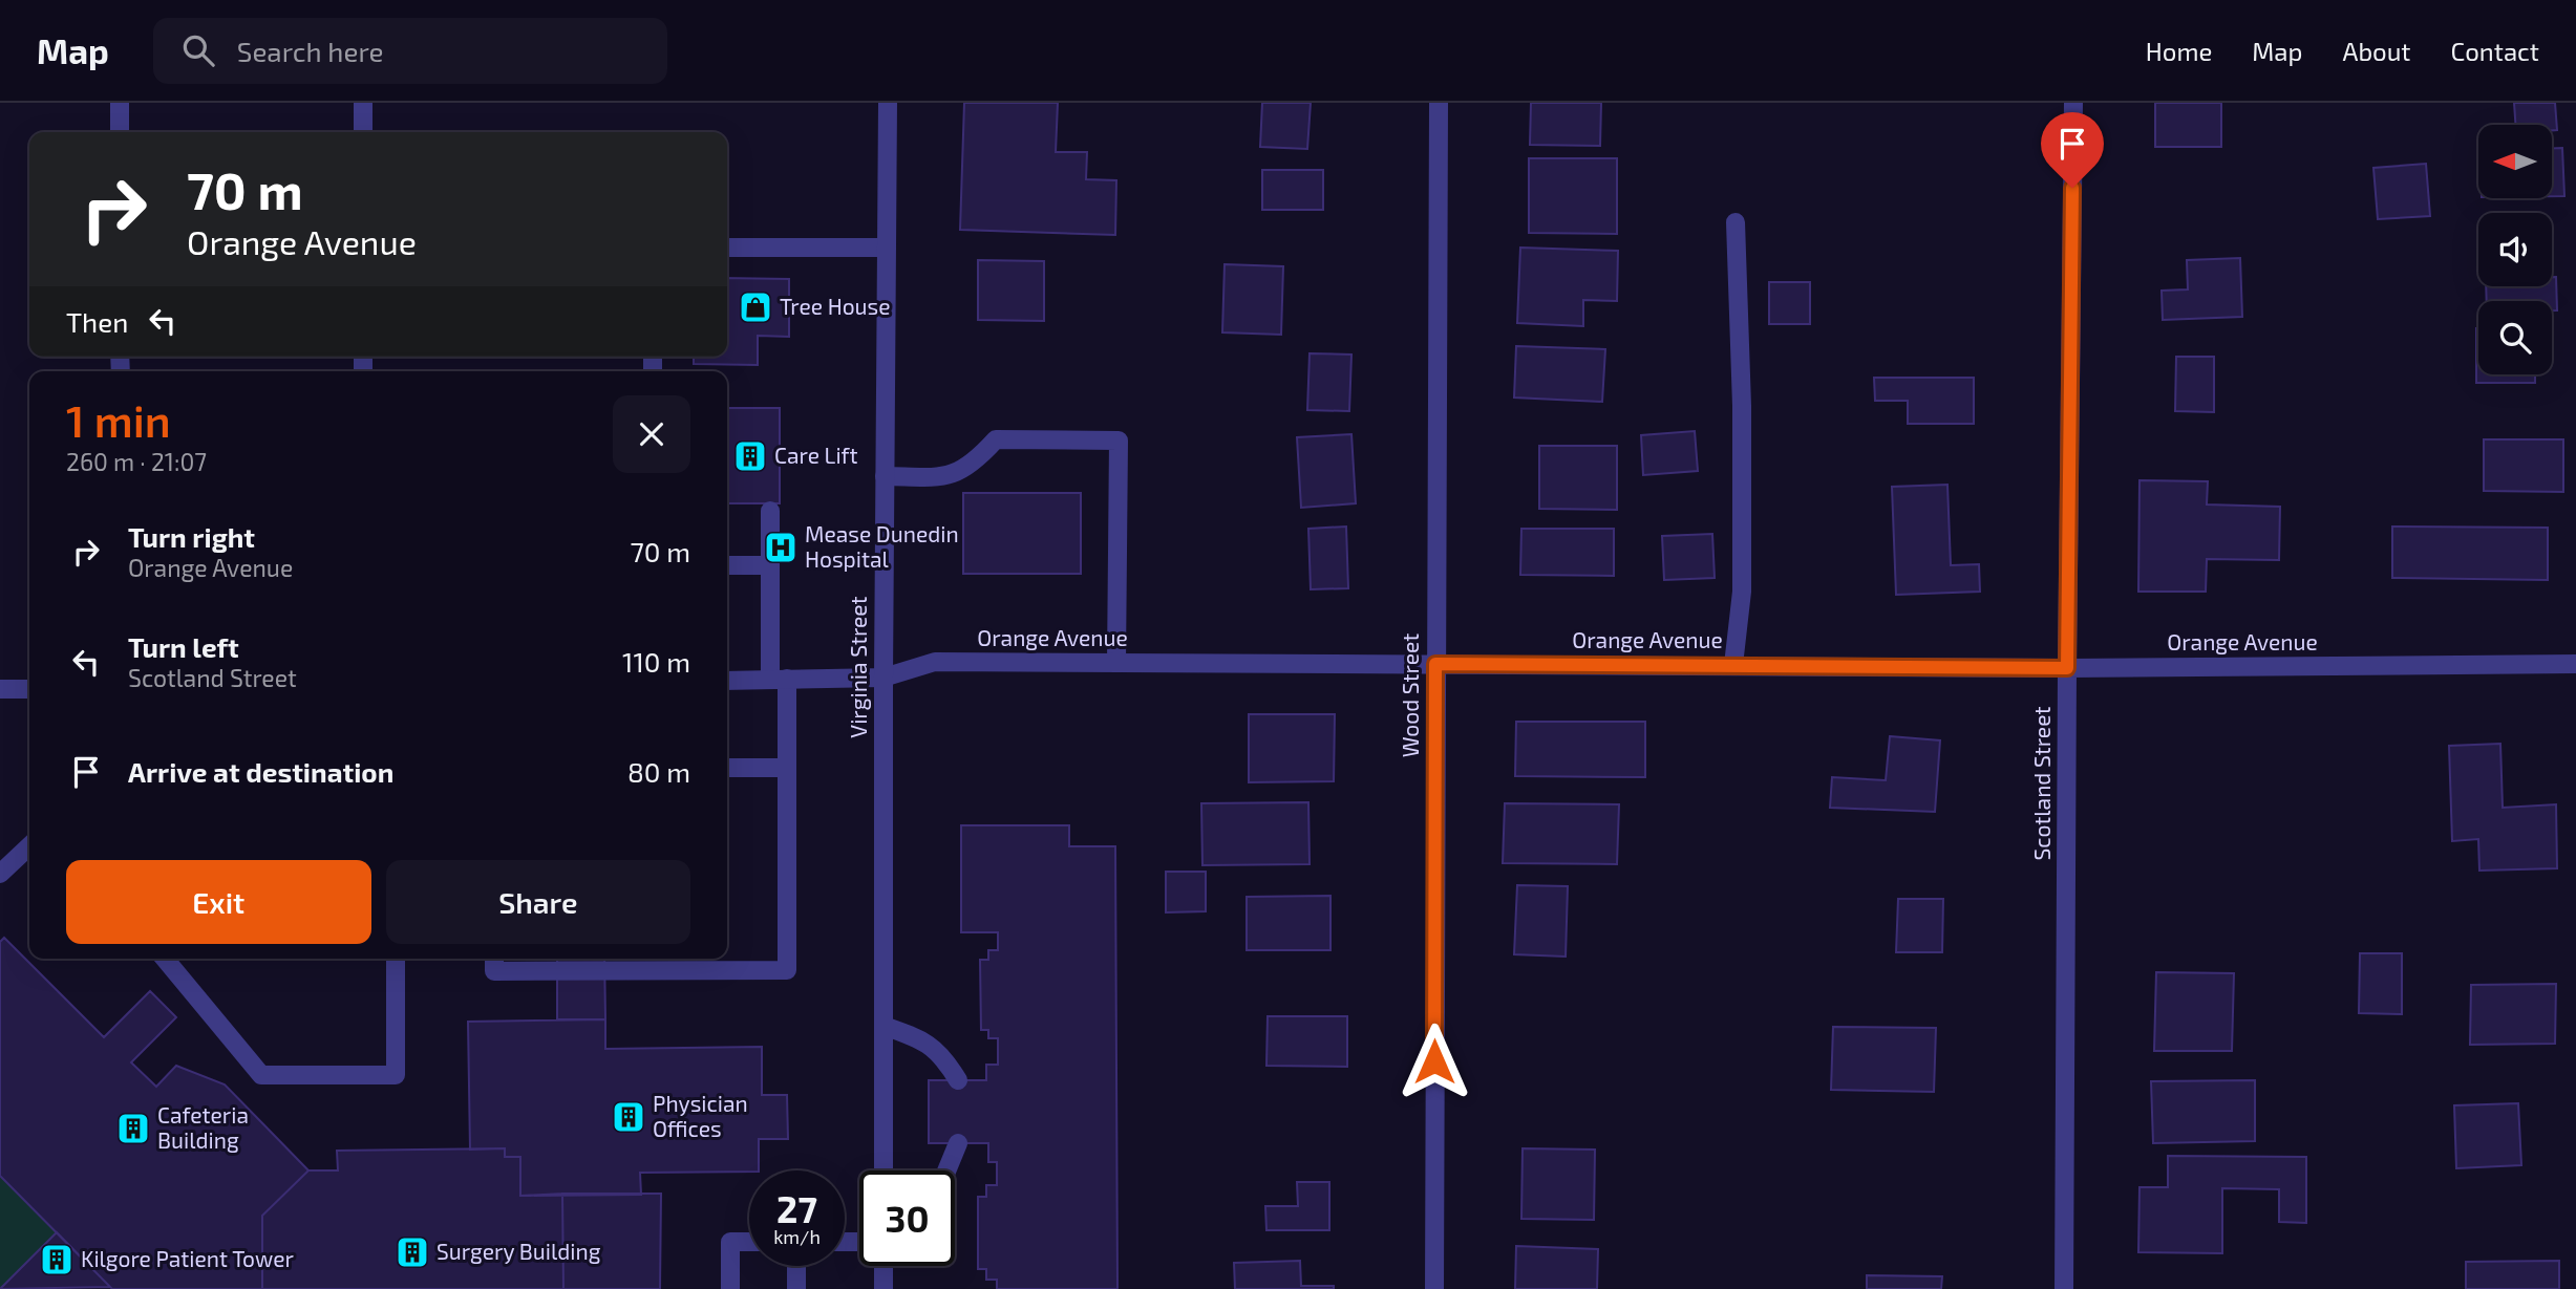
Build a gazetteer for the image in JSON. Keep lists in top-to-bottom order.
{
  "streets": {
    "street": [
      "Orange Avenue",
      "Virginia Street",
      "Wood Street",
      "Scotland Street"
    ]
  },
  "crossings": [
    ["Orange Avenue", "Virginia Street"],
    ["Orange Avenue", "Wood Street"],
    ["Orange Avenue", "Scotland Street"]
  ],
  "places": {
    "shop": ["Tree House"],
    "building": [
      "Care Lift",
      "Physician Offices",
      "Cafeteria Building",
      "Surgery Building",
      "Kilgore Patient Tower"
    ],
    "hospital": ["Mease Dunedin Hospital"]
  },
  "north": "left",
  "page": {
    "header": "Map",
    "search": "Search here",
    "nav": [
      "Home",
      "Map",
      "About",
      "Contact"
    ],
    "turn": ["70 m", "Orange Avenue"],
    "then": "Then",
    "heading": ["1 min", "260 m · 21:07"],
    "list": [
      {
        "name": "Turn right",
        "note": "Orange Avenue",
        "value": "70 m"
      },
      {
        "name": "Turn left",
        "note": "Scotland Street",
        "value": "110 m"
      },
      {
        "name": "Arrive at destination",
        "value": "80 m"
      }
    ],
    "buttons": ["Exit", "Share"],
    "speed": "27 km/h",
    "limit": "30"
  }
}
